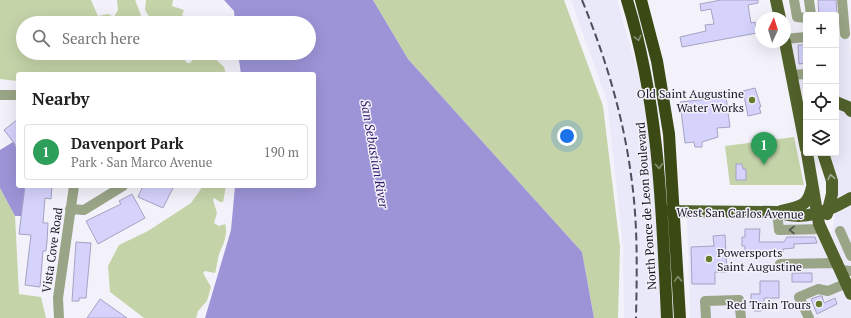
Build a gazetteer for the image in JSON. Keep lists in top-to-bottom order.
{
  "streets": {
    "highway": ["North Ponce de Leon Boulevard"],
    "main road": ["West San Carlos Avenue"],
    "street": ["Vista Cove Road"]
  },
  "crossings": [
    ["North Ponce de Leon Boulevard", "West San Carlos Avenue"]
  ],
  "water": ["San Sebastian River"],
  "places": ["Old Saint Augustine Water Works", "Powersports Saint Augustine", "Red Train Tours"],
  "north": "top",
  "page": {
    "map_buttons": ["+", "−"],
    "search": "Search here",
    "heading": "Nearby",
    "list": [
      {
        "mark": "1",
        "name": "Davenport Park",
        "note": "Park · San Marco Avenue",
        "value": "190 m"
      }
    ],
    "pins": "1"
  }
}
